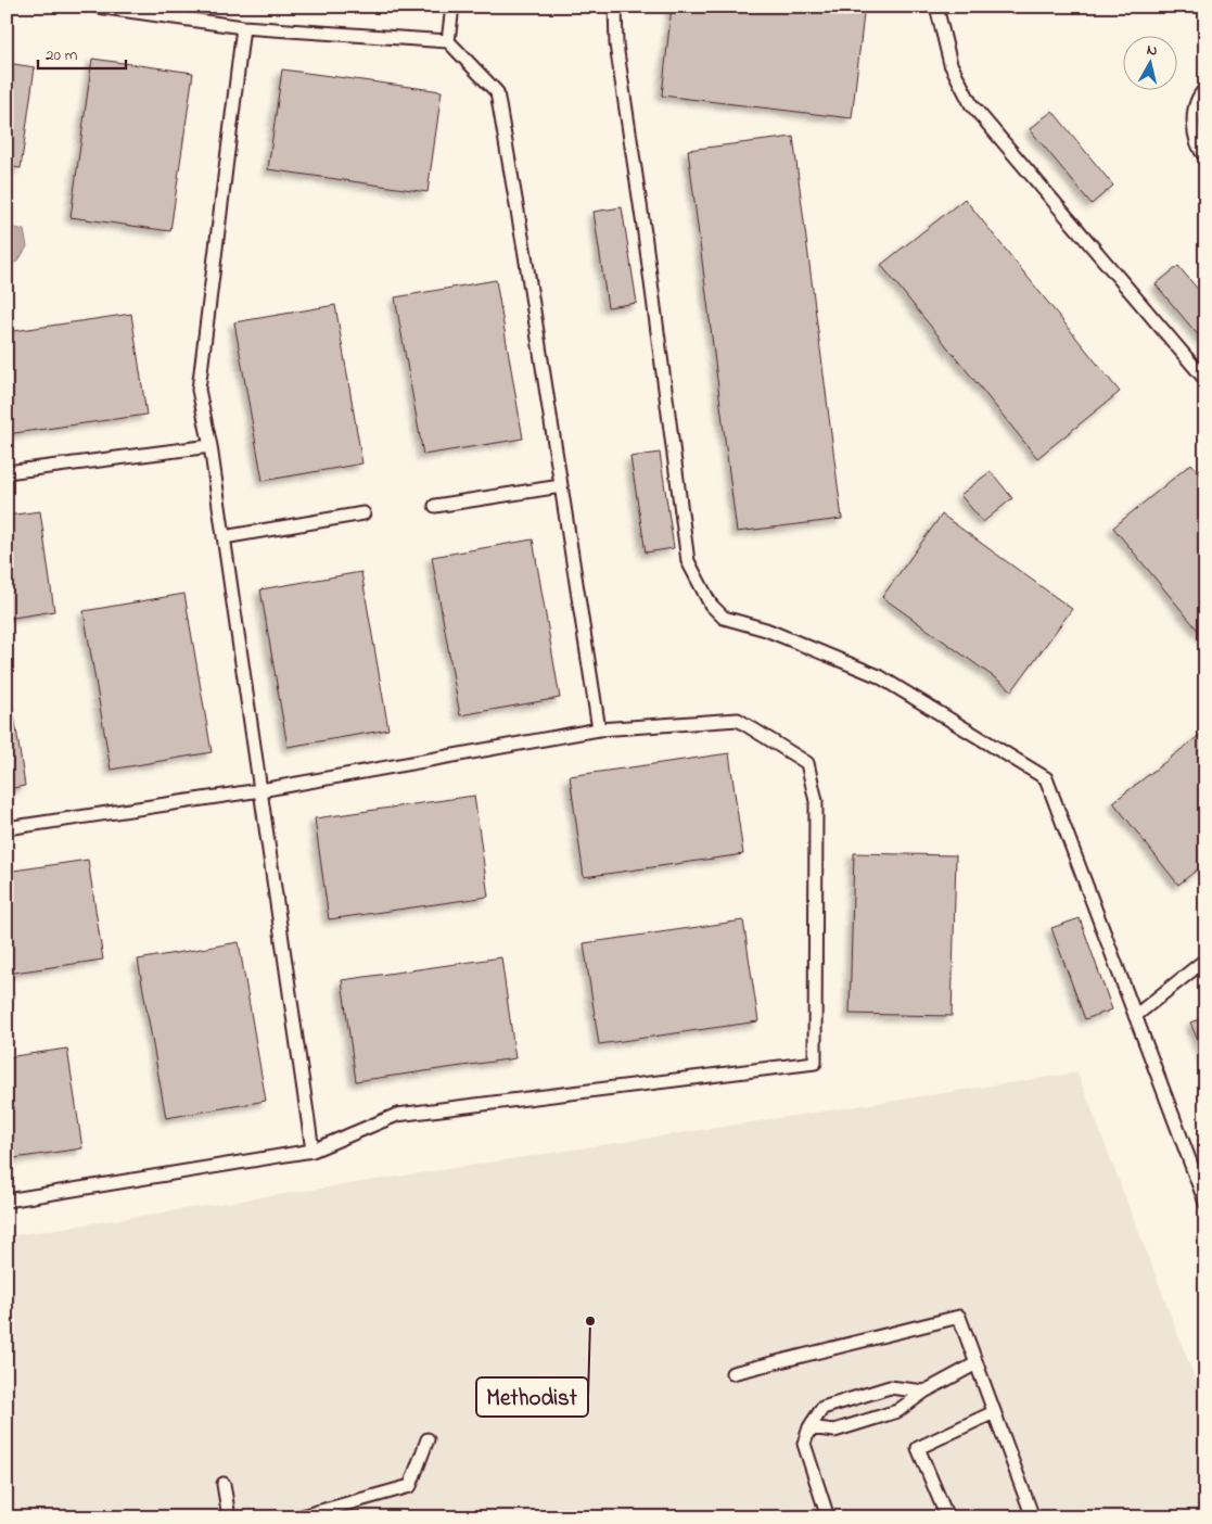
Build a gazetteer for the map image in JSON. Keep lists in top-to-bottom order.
{
  "places": ["Methodist"],
  "scale_bar": "20 m",
  "north": "top"
}
